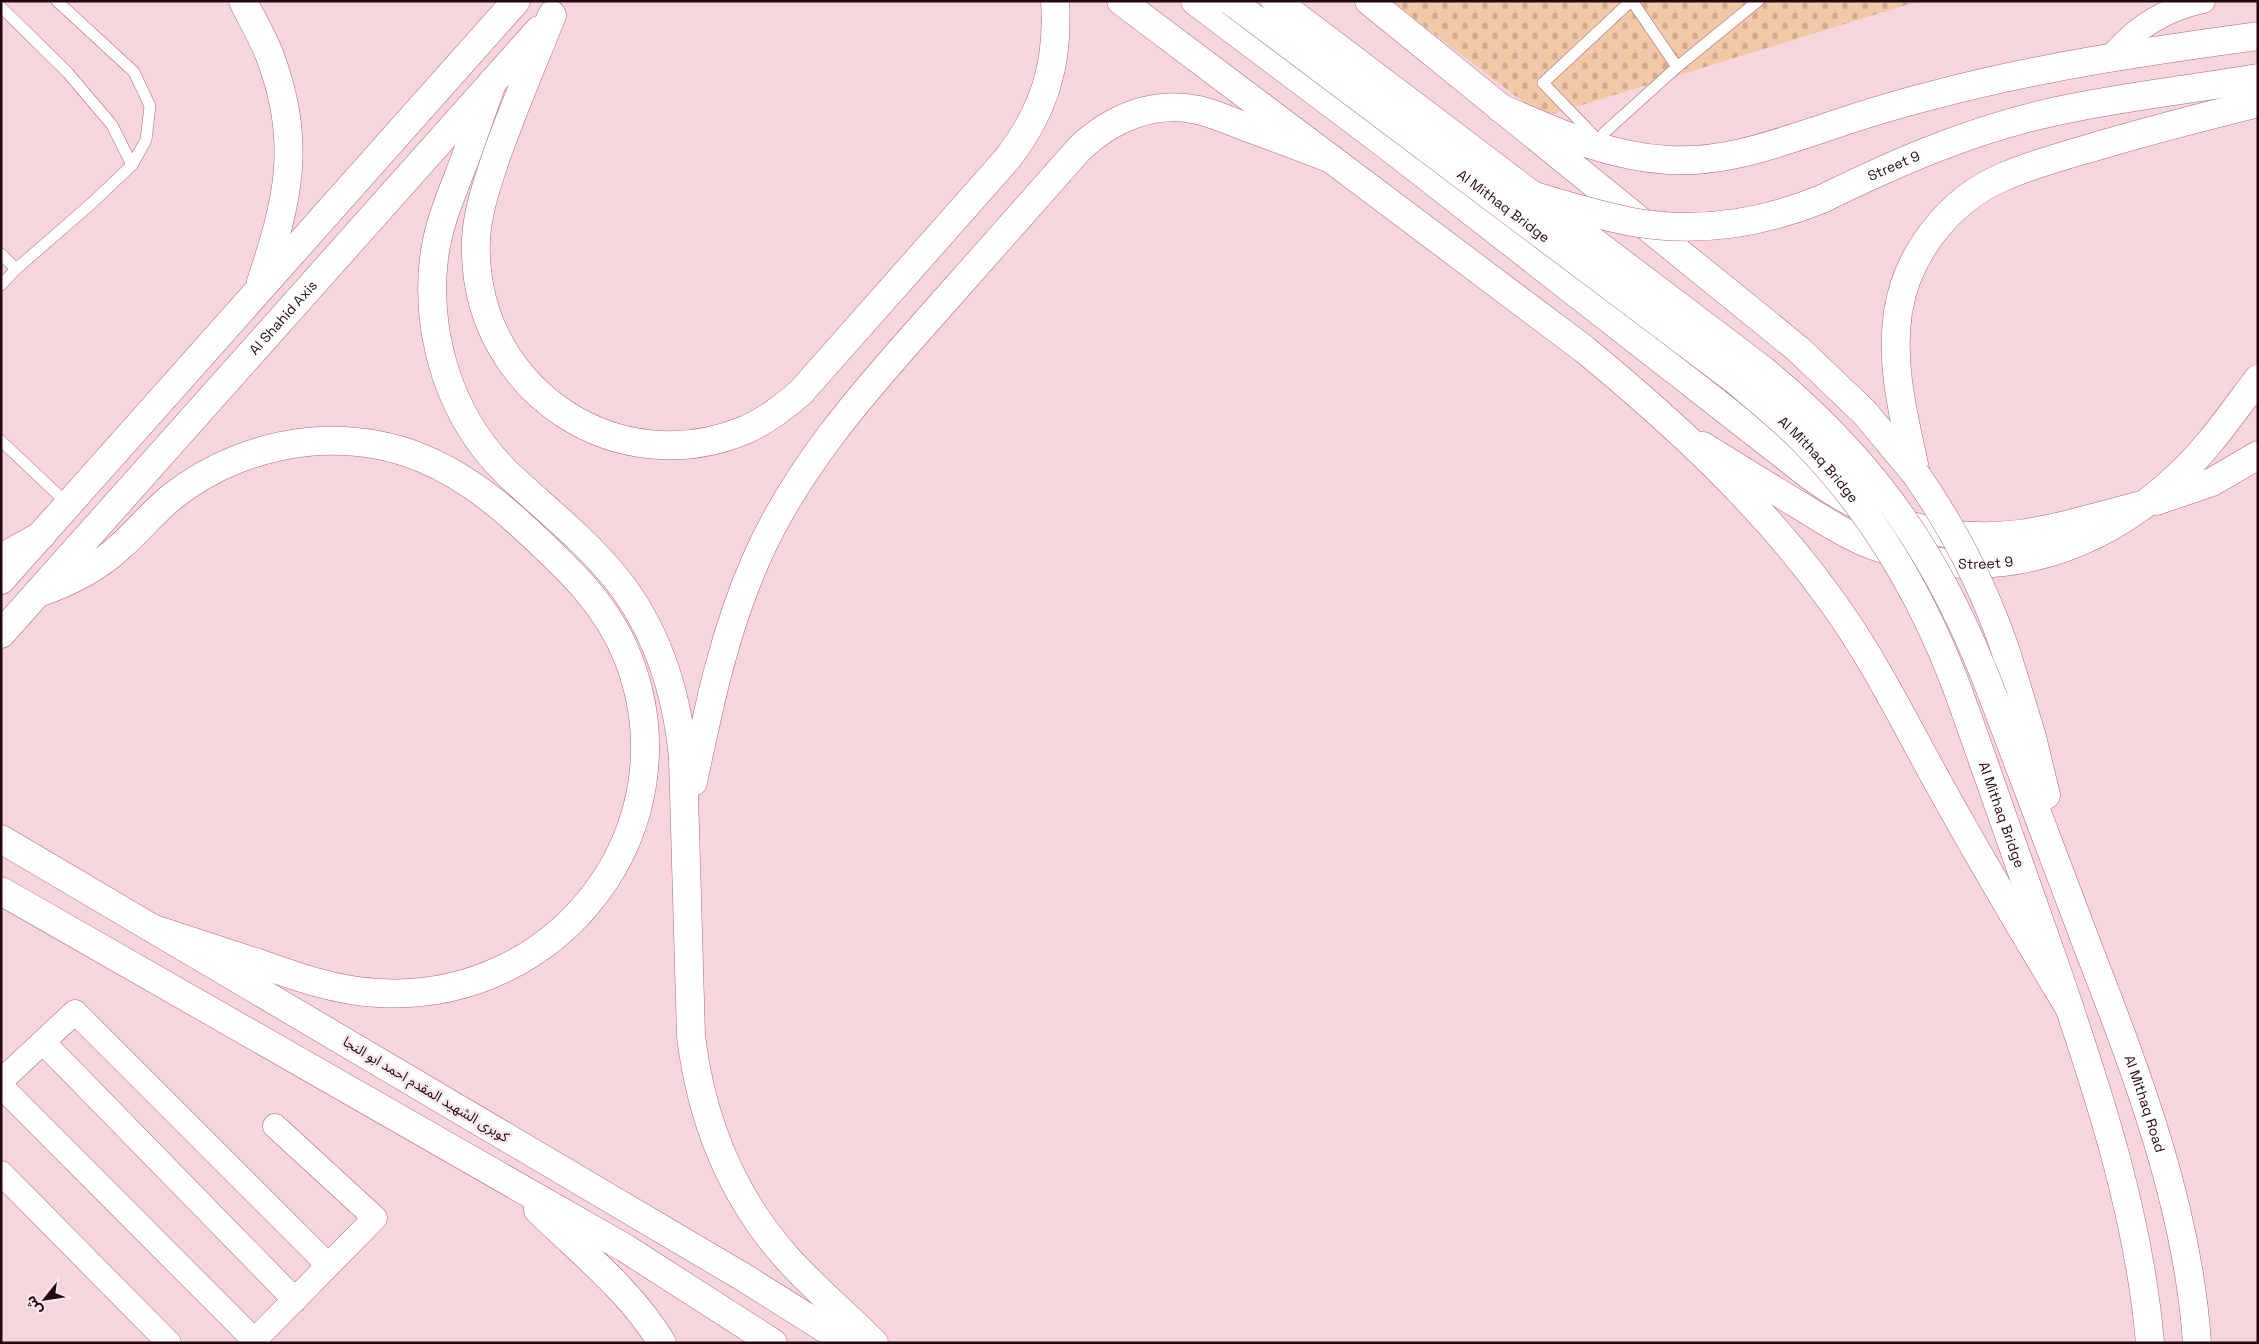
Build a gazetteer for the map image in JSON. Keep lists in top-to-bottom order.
{
  "streets": {
    "main road": [
      "Street 9",
      "Al Mithaq Bridge",
      "Al Shahid Axis",
      "كوبرى الشهيد المقدم احمد ابو النجا",
      "Al Mithaq Road"
    ]
  },
  "crossings": [
    ["Street 9", "Al Mithaq Bridge"],
    ["Al Mithaq Bridge", "Al Mithaq Road"]
  ],
  "north": "bottom left"
}
